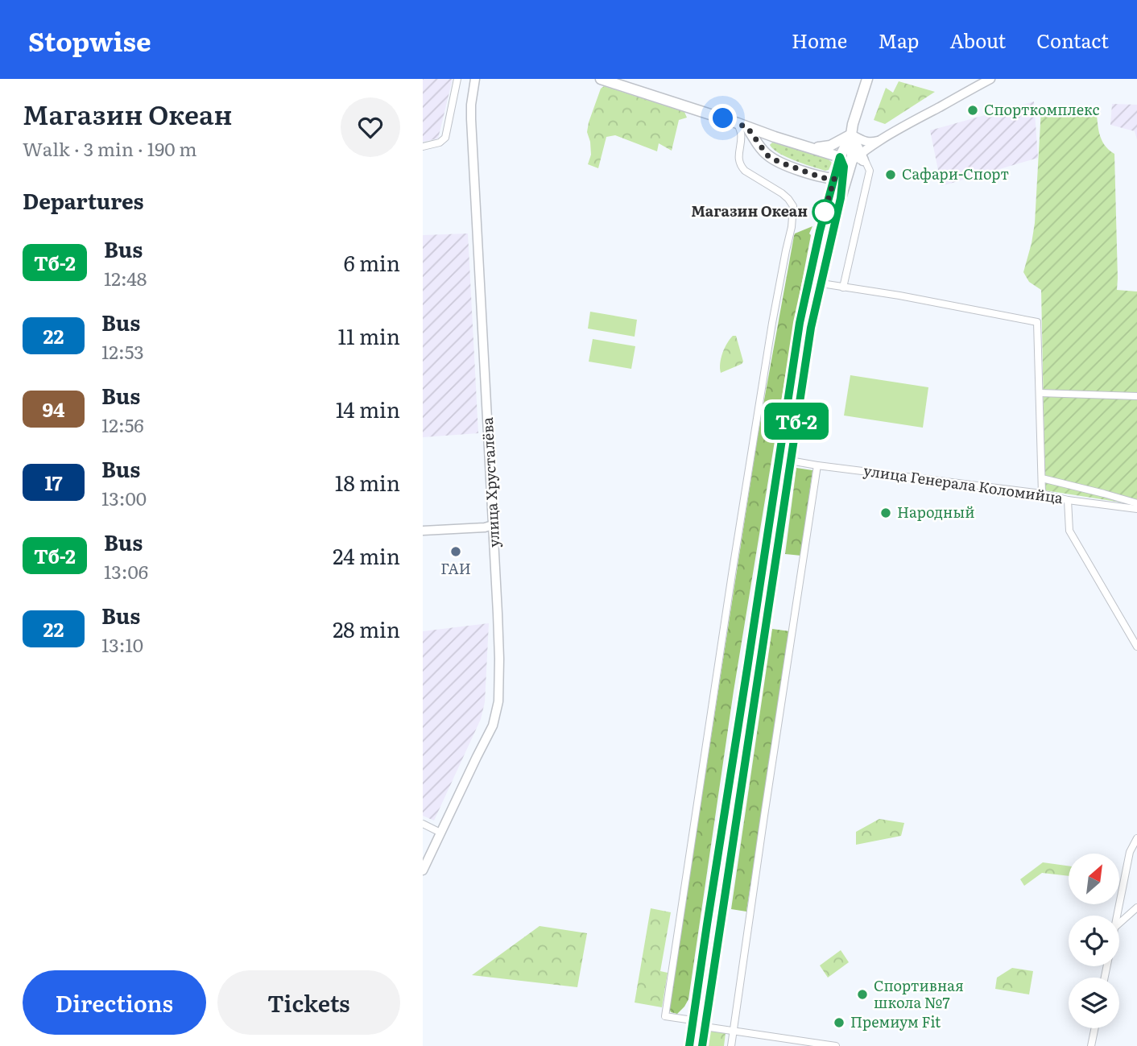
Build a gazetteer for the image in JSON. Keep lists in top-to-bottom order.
{
  "streets": {
    "main road": ["улица Хрусталёва"],
    "street": ["улица Генерала Коломийца"]
  },
  "places": [
    "Спорткомплекс",
    "Сафари-Спорт",
    "Магазин Океан",
    "Народный",
    "ГАИ",
    "Спортивная школа №7",
    "Премиум Fit"
  ],
  "lines": ["bus line Тб-2"],
  "north": "top right",
  "page": {
    "header": "Stopwise",
    "nav": [
      "Home",
      "Map",
      "About",
      "Contact"
    ],
    "heading": [
      ["Магазин Океан", "Walk · 3 min · 190 m"],
      "Departures"
    ],
    "on_map": "Тб-2",
    "list": [
      {
        "mark": "Тб-2",
        "name": "Bus",
        "note": "12:48",
        "value": "6 min"
      },
      {
        "mark": "22",
        "name": "Bus",
        "note": "12:53",
        "value": "11 min"
      },
      {
        "mark": "94",
        "name": "Bus",
        "note": "12:56",
        "value": "14 min"
      },
      {
        "mark": "17",
        "name": "Bus",
        "note": "13:00",
        "value": "18 min"
      },
      {
        "mark": "Тб-2",
        "name": "Bus",
        "note": "13:06",
        "value": "24 min"
      },
      {
        "mark": "22",
        "name": "Bus",
        "note": "13:10",
        "value": "28 min"
      }
    ],
    "buttons": ["Directions", "Tickets"]
  }
}
